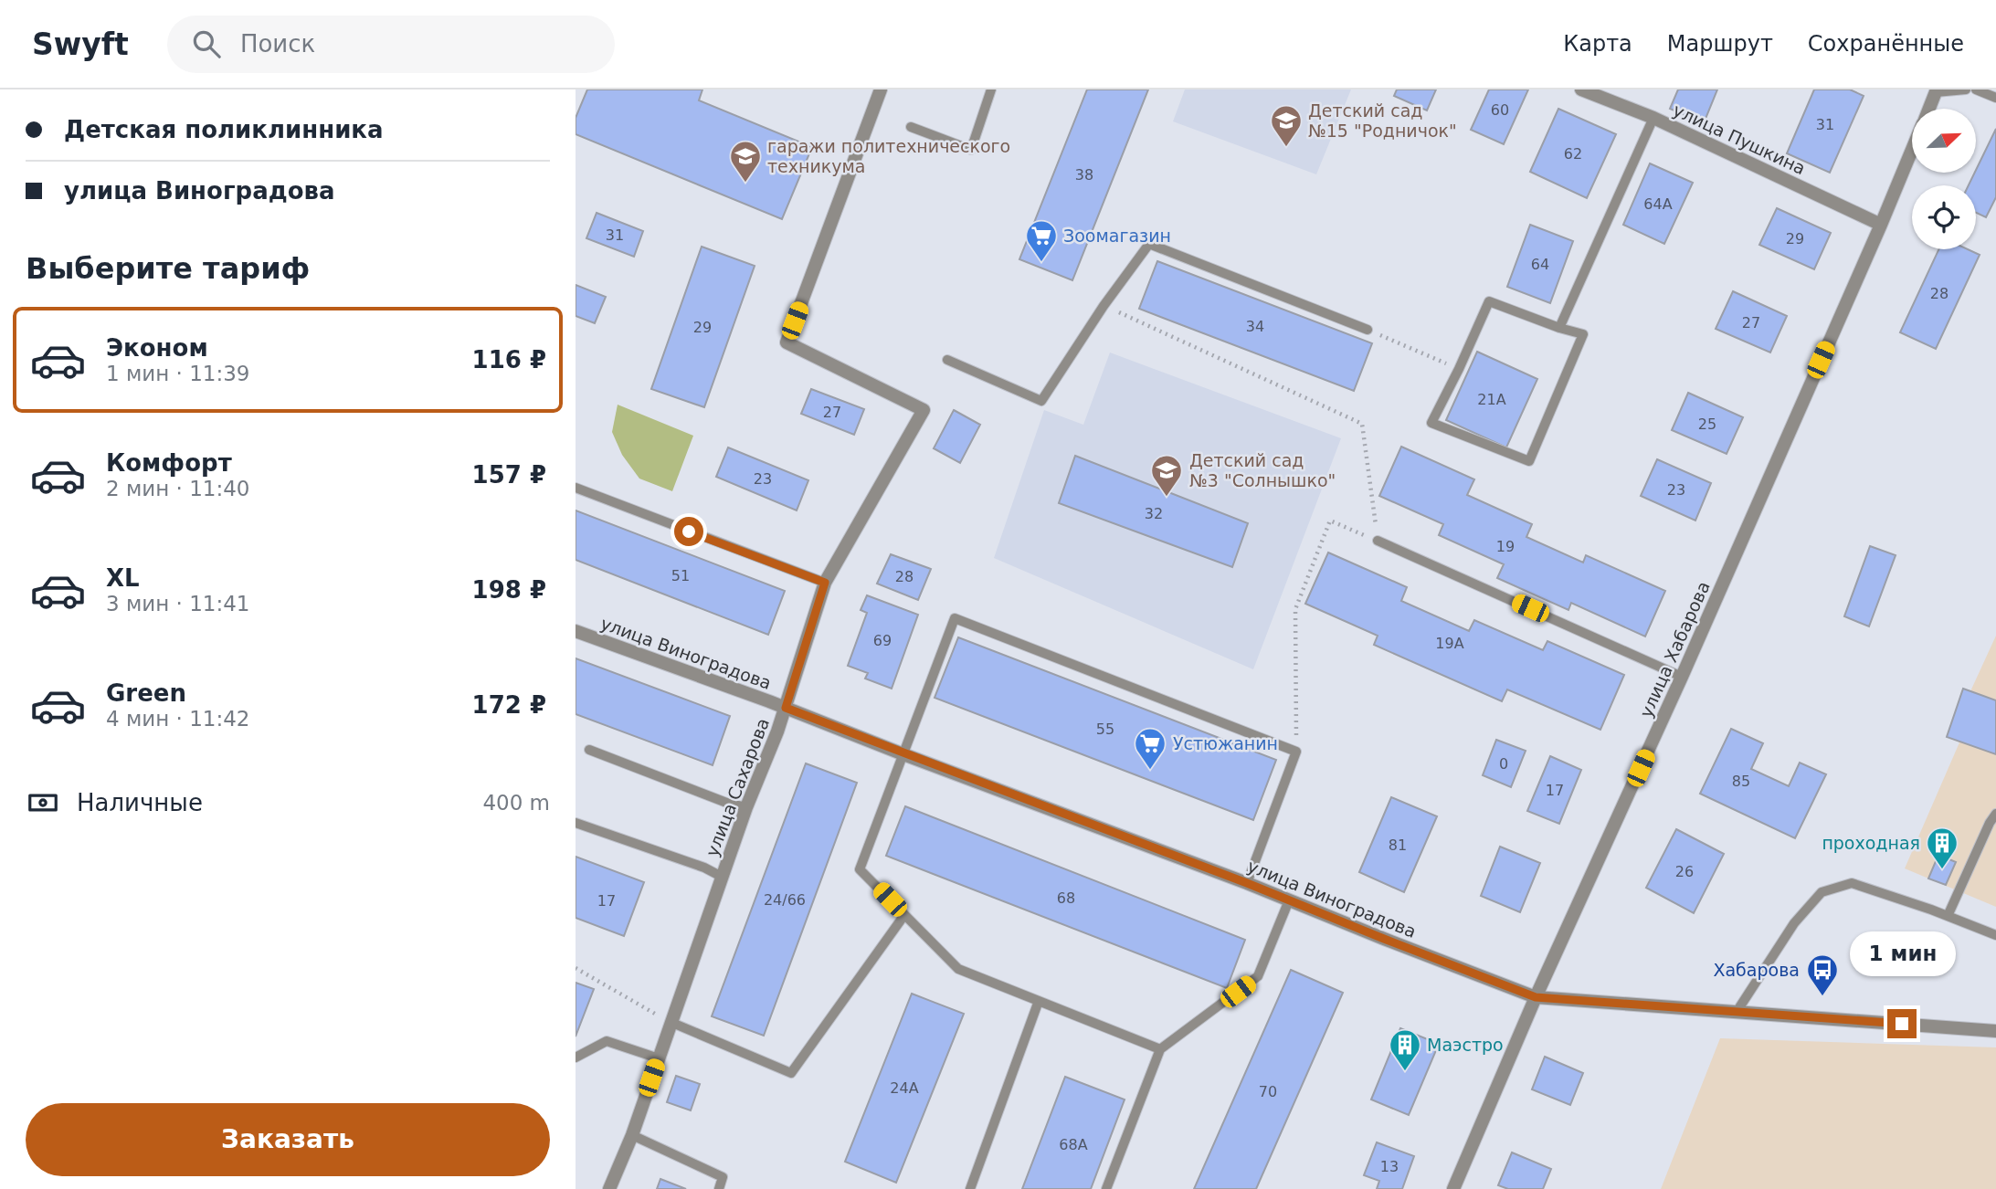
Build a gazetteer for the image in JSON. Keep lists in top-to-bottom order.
{
  "streets": {
    "street": [
      "улица Пушкина",
      "улица Хабарова",
      "улица Виноградова",
      "улица Сахарова"
    ]
  },
  "crossings": [
    ["улица Пушкина", "улица Хабарова"],
    ["улица Хабарова", "улица Виноградова"],
    ["улица Виноградова", "улица Сахарова"]
  ],
  "places": {
    "school or university": ["Детский сад №15 \"Родничок\"", "гаражи политехнического техникума", "Детский сад №3 \"Солнышко\""],
    "supermarket": ["Зоомагазин", "Устюжанин"],
    "building": ["проходная", "Маэстро"],
    "bus stop": ["Хабарова"]
  },
  "house_numbers": [
    "60",
    "31",
    "62",
    "38",
    "64А",
    "31",
    "29",
    "64",
    "28",
    "27",
    "34",
    "29",
    "21А",
    "27",
    "25",
    "23",
    "23",
    "32",
    "19",
    "51",
    "28",
    "69",
    "19А",
    "55",
    "0",
    "85",
    "17",
    "81",
    "26",
    "68",
    "24/66",
    "17",
    "24А",
    "70",
    "68А",
    "13"
  ],
  "north": "top right",
  "page": {
    "header": "Swyft",
    "search": "Поиск",
    "nav": ["Карта", "Маршрут", "Сохранённые"],
    "banner": ["Детская поликлинника", "улица Виноградова"],
    "heading": "Выберите тариф",
    "list": [
      {
        "name": "Эконом",
        "note": "1 мин · 11:39",
        "value": "116 ₽"
      },
      {
        "name": "Комфорт",
        "note": "2 мин · 11:40",
        "value": "157 ₽"
      },
      {
        "name": "XL",
        "note": "3 мин · 11:41",
        "value": "198 ₽"
      },
      {
        "name": "Green",
        "note": "4 мин · 11:42",
        "value": "172 ₽"
      }
    ],
    "pay": ["Наличные", "400 m"],
    "bubble": "1 мин",
    "buttons": "Заказать"
  }
}
